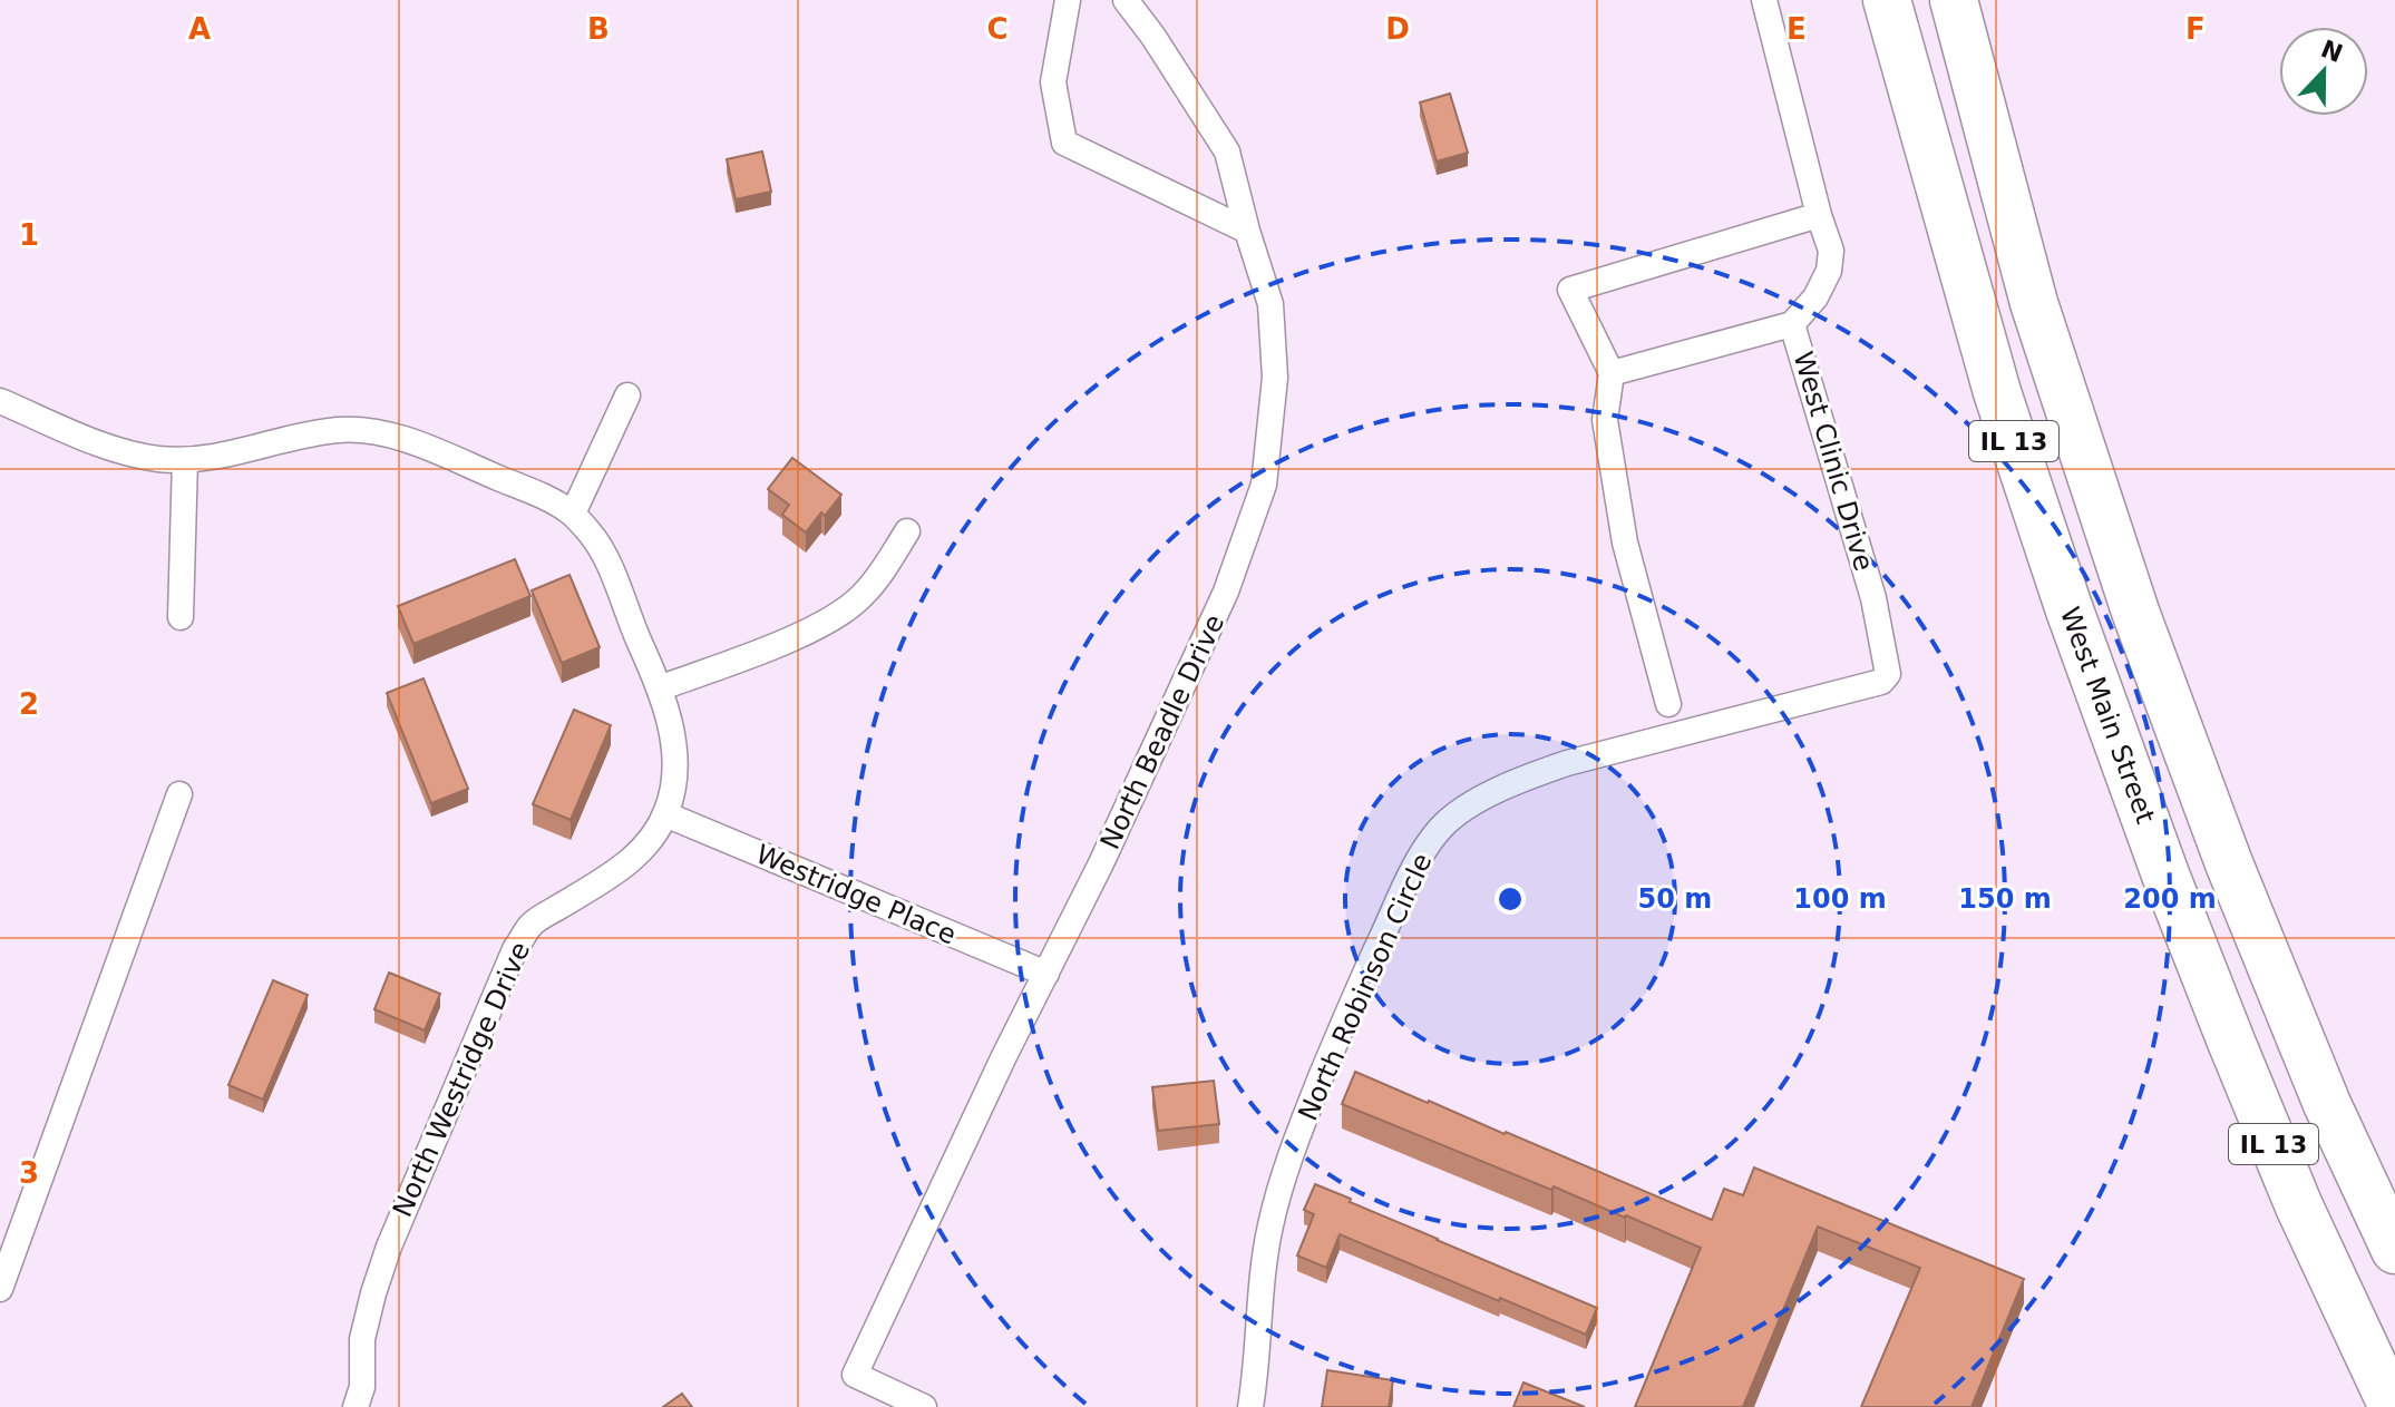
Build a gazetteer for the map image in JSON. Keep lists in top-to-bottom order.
{
  "streets": {
    "highway": ["IL 13", "West Main Street"],
    "street": [
      "West Clinic Drive",
      "North Beadle Drive",
      "Westridge Place",
      "North Robinson Circle",
      "North Westridge Drive"
    ]
  },
  "crossings": [
    ["West Clinic Drive", "North Robinson Circle"],
    ["North Beadle Drive", "Westridge Place"],
    ["Westridge Place", "North Westridge Drive"]
  ],
  "north": "top",
  "grid": {
    "columns": [
      "A",
      "B",
      "C",
      "D",
      "E",
      "F"
    ],
    "rows": ["1", "2", "3"]
  },
  "rings": [
    "50 m",
    "100 m",
    "150 m",
    "200 m"
  ]
}
